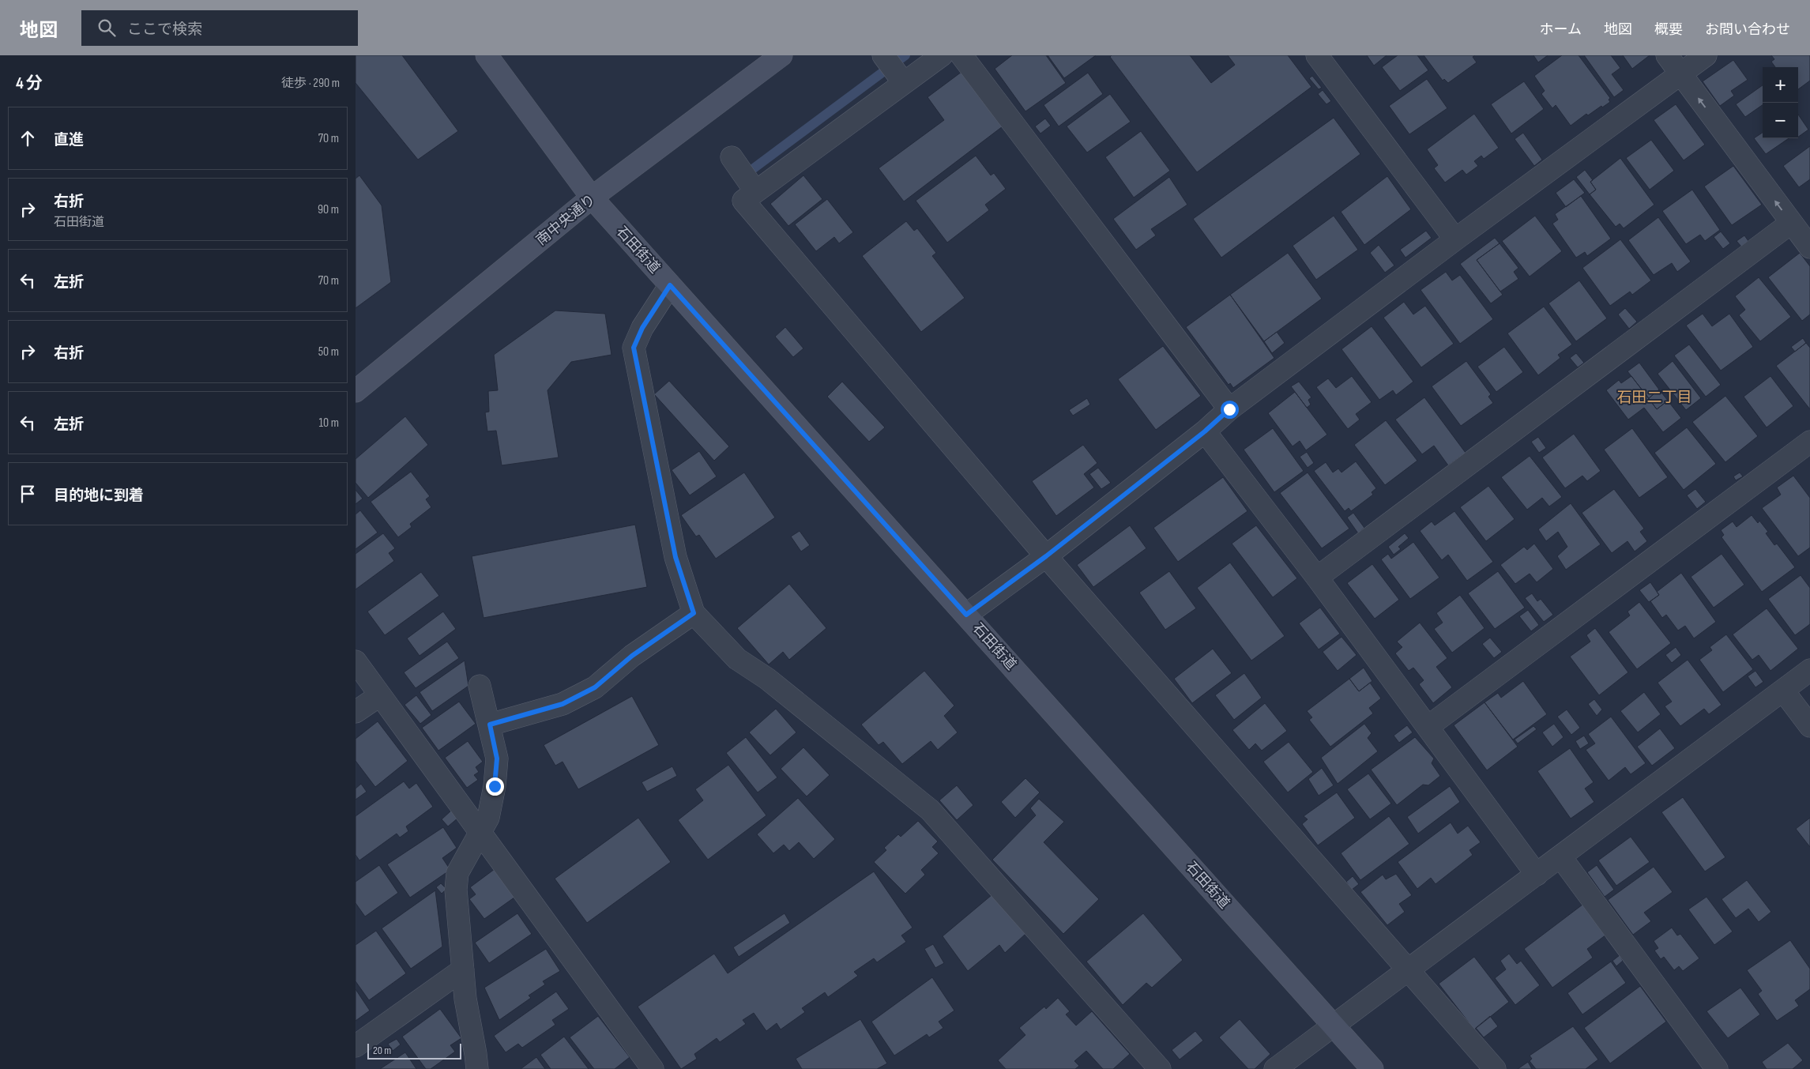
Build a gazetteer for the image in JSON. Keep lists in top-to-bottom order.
{
  "streets": {
    "street": ["南中央通り", "石田街道"]
  },
  "crossings": [
    ["南中央通り", "石田街道"]
  ],
  "districts": ["石田二丁目"],
  "scale_bar": "20 m",
  "page": {
    "header": "地図",
    "search": "ここで検索",
    "nav": [
      "ホーム",
      "地図",
      "概要",
      "お問い合わせ"
    ],
    "heading": ["4 分", "徒歩 · 290 m"],
    "map_buttons": ["+", "−"],
    "list": [
      ["直進", "70 m"],
      ["右折", "石田街道", "90 m"],
      ["左折", "70 m"],
      ["右折", "50 m"],
      ["左折", "10 m"],
      "目的地に到着"
    ],
    "scale": "20 m"
  }
}
